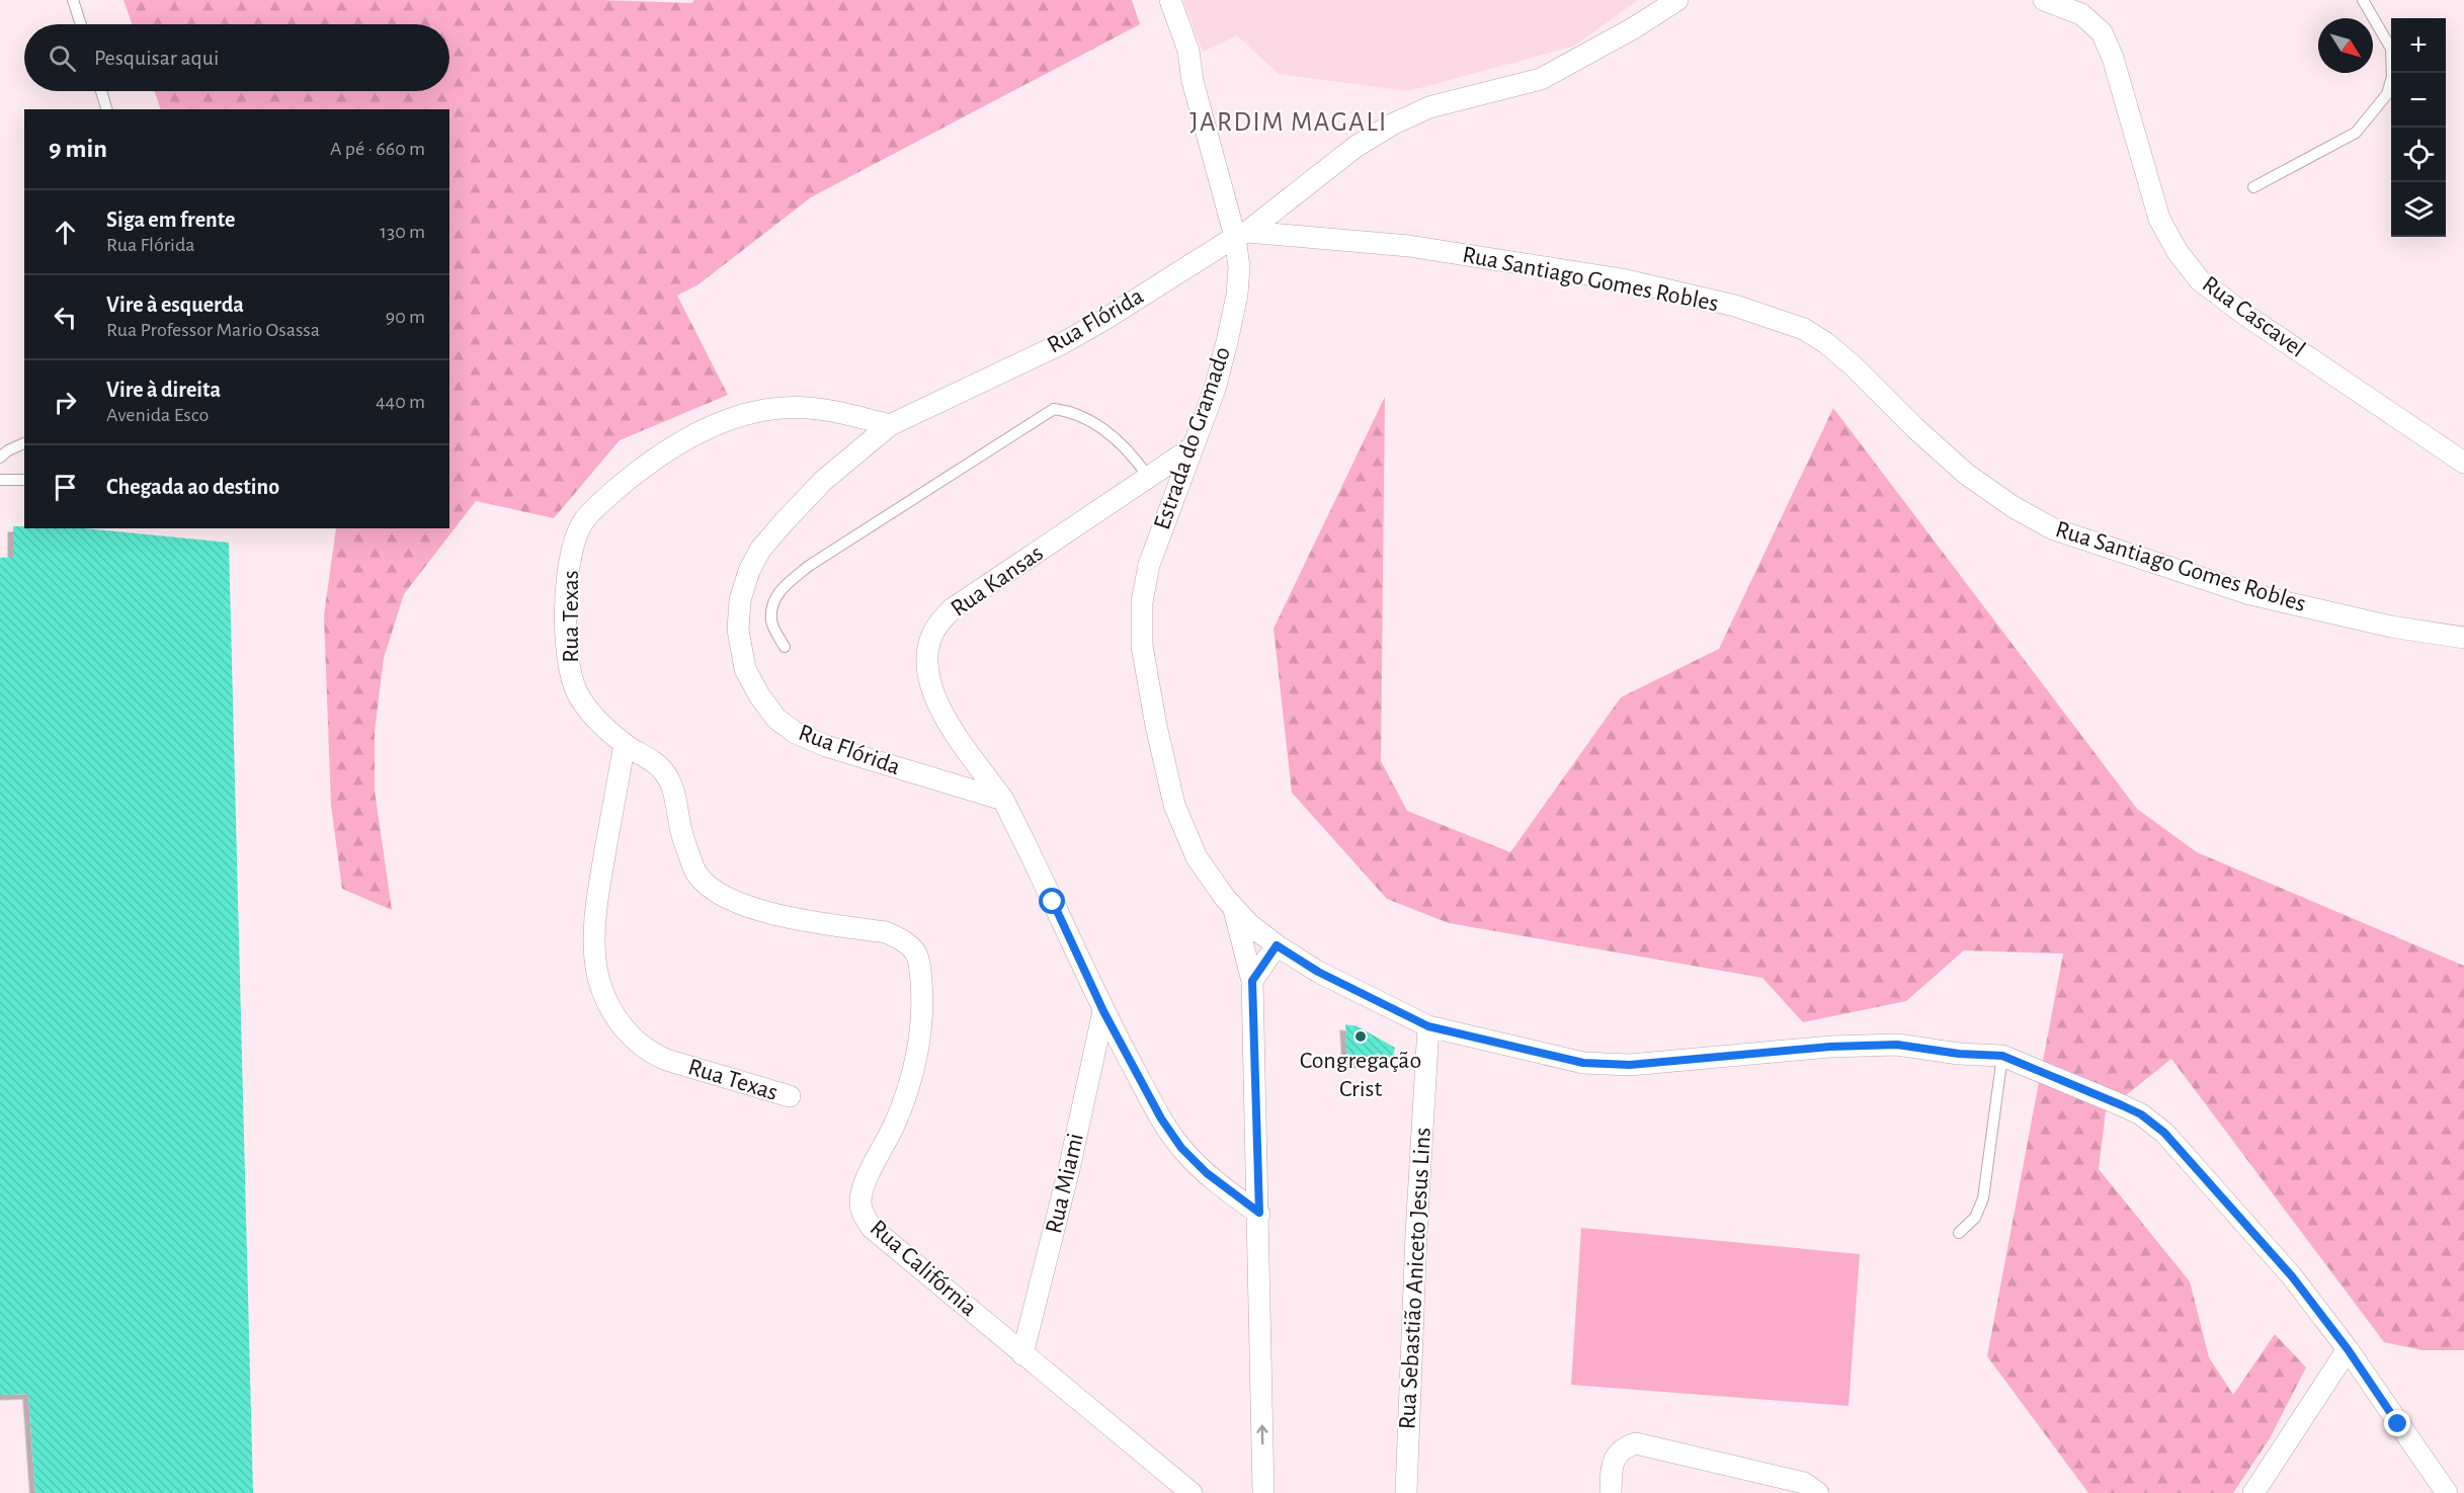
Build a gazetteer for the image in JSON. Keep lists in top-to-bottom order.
{
  "streets": {
    "street": [
      "Rua Santiago Gomes Robles",
      "Rua Cascavel",
      "Rua Flórida",
      "Estrada do Gramado",
      "Rua Kansas",
      "Rua Texas",
      "Rua Miami",
      "Rua Califórnia",
      "Rua Sebastião Aniceto Jesus Lins"
    ]
  },
  "crossings": [
    ["Rua Santiago Gomes Robles", "Rua Flórida"],
    ["Rua Santiago Gomes Robles", "Estrada do Gramado"],
    ["Rua Flórida", "Estrada do Gramado"],
    ["Rua Flórida", "Rua Kansas"],
    ["Rua Flórida", "Rua Texas"],
    ["Estrada do Gramado", "Rua Kansas"],
    ["Estrada do Gramado", "Rua Sebastião Aniceto Jesus Lins"],
    ["Rua Texas", "Rua Califórnia"],
    ["Rua Miami", "Rua Califórnia"]
  ],
  "districts": ["JARDIM MAGALI"],
  "places": ["Congregação Crist"],
  "north": "bottom right",
  "page": {
    "map_buttons": ["+", "−"],
    "search": "Pesquisar aqui",
    "heading": ["9 min", "A pé · 660 m"],
    "list": [
      ["Siga em frente", "Rua Flórida", "130 m"],
      ["Vire à esquerda", "Rua Professor Mario Osassa", "90 m"],
      ["Vire à direita", "Avenida Esco", "440 m"],
      "Chegada ao destino"
    ]
  }
}
